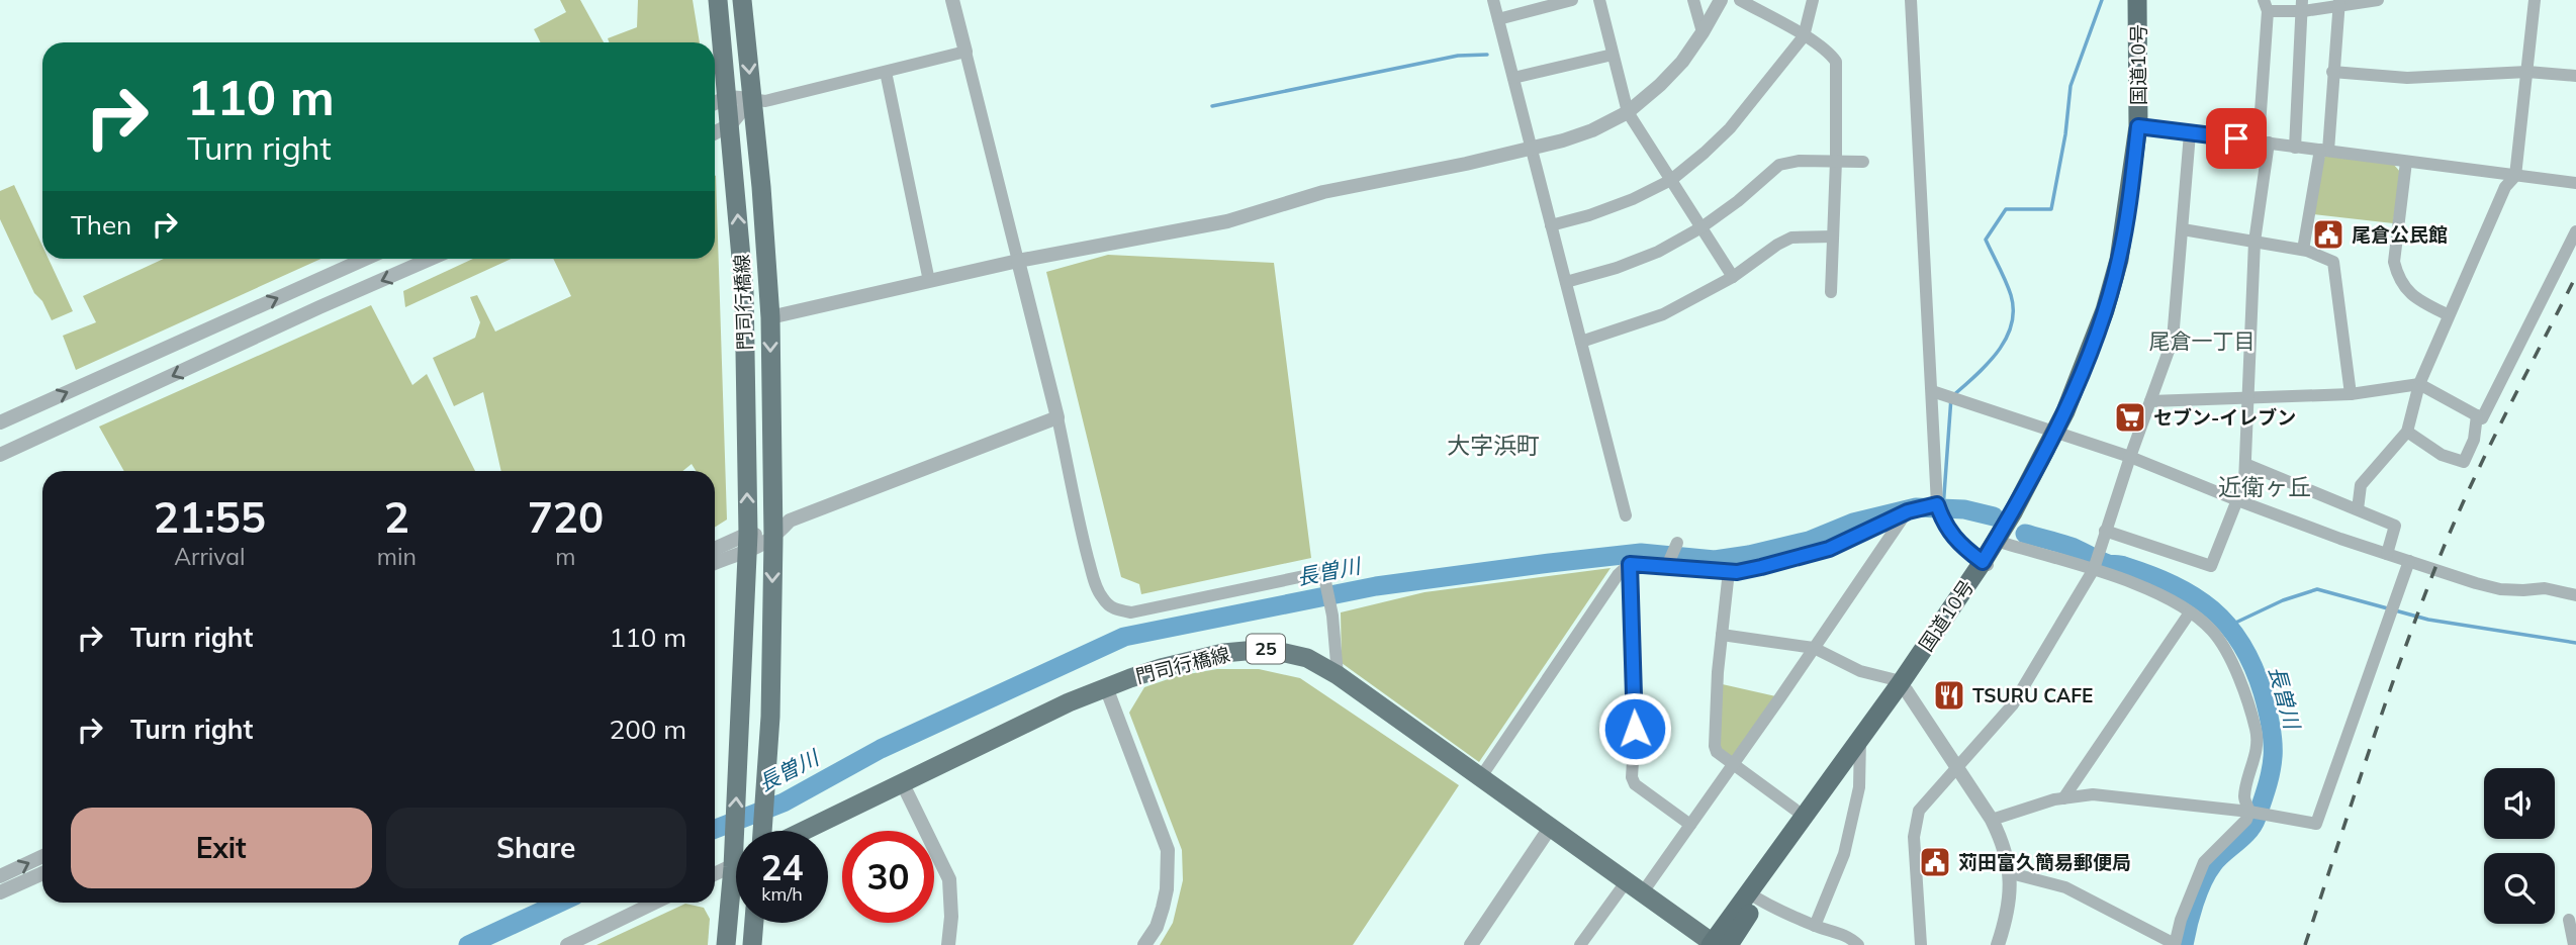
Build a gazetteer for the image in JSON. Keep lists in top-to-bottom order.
{
  "streets": {
    "highway": ["国道10号"],
    "main road": ["門司行橋線", "25"]
  },
  "crossings": [
    ["国道10号", "門司行橋線"]
  ],
  "districts": ["尾倉一丁目", "大字浜町", "近衛ヶ丘"],
  "water": ["長曽川"],
  "places": {
    "public building": ["尾倉公民館", "苅田富久簡易郵便局"],
    "supermarket": ["セブン-イレブン"],
    "restaurant": ["TSURU CAFE"]
  },
  "page": {
    "turn": ["110 m", "Turn right"],
    "then": "Then",
    "eta": [
      "21:55",
      "Arrival",
      "2",
      "min",
      "720",
      "m"
    ],
    "list": [
      {
        "name": "Turn right",
        "value": "110 m"
      },
      {
        "name": "Turn right",
        "value": "200 m"
      }
    ],
    "buttons": ["Exit", "Share"],
    "speed": "24 km/h",
    "limit": "30"
  }
}
